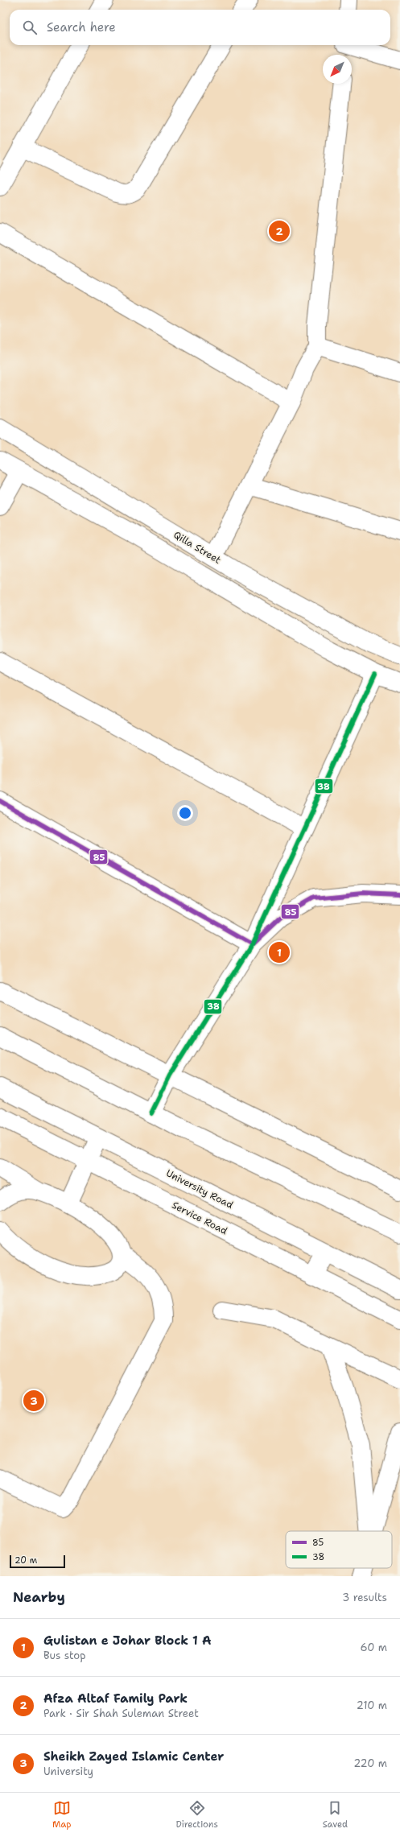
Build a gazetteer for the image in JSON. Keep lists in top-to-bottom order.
{
  "streets": {
    "street": ["Qilla Street", "University Road", "Service Road"]
  },
  "lines": ["transit line 38", "transit line 85"],
  "legend": ["85", "38"],
  "scale_bar": "20 m",
  "north": "bottom left",
  "page": {
    "search": "Search here",
    "pins": ["2", "1", "3"],
    "scale": "20 m",
    "heading": ["Nearby", "3 results"],
    "list": [
      {
        "mark": "1",
        "name": "Gulistan e Johar Block 1 A",
        "note": "Bus stop",
        "value": "60 m"
      },
      {
        "mark": "2",
        "name": "Afza Altaf Family Park",
        "note": "Park · Sir Shah Suleman Street",
        "value": "210 m"
      },
      {
        "mark": "3",
        "name": "Sheikh Zayed Islamic Center",
        "note": "University",
        "value": "220 m"
      }
    ],
    "nav": ["Map", "Directions", "Saved"]
  }
}
